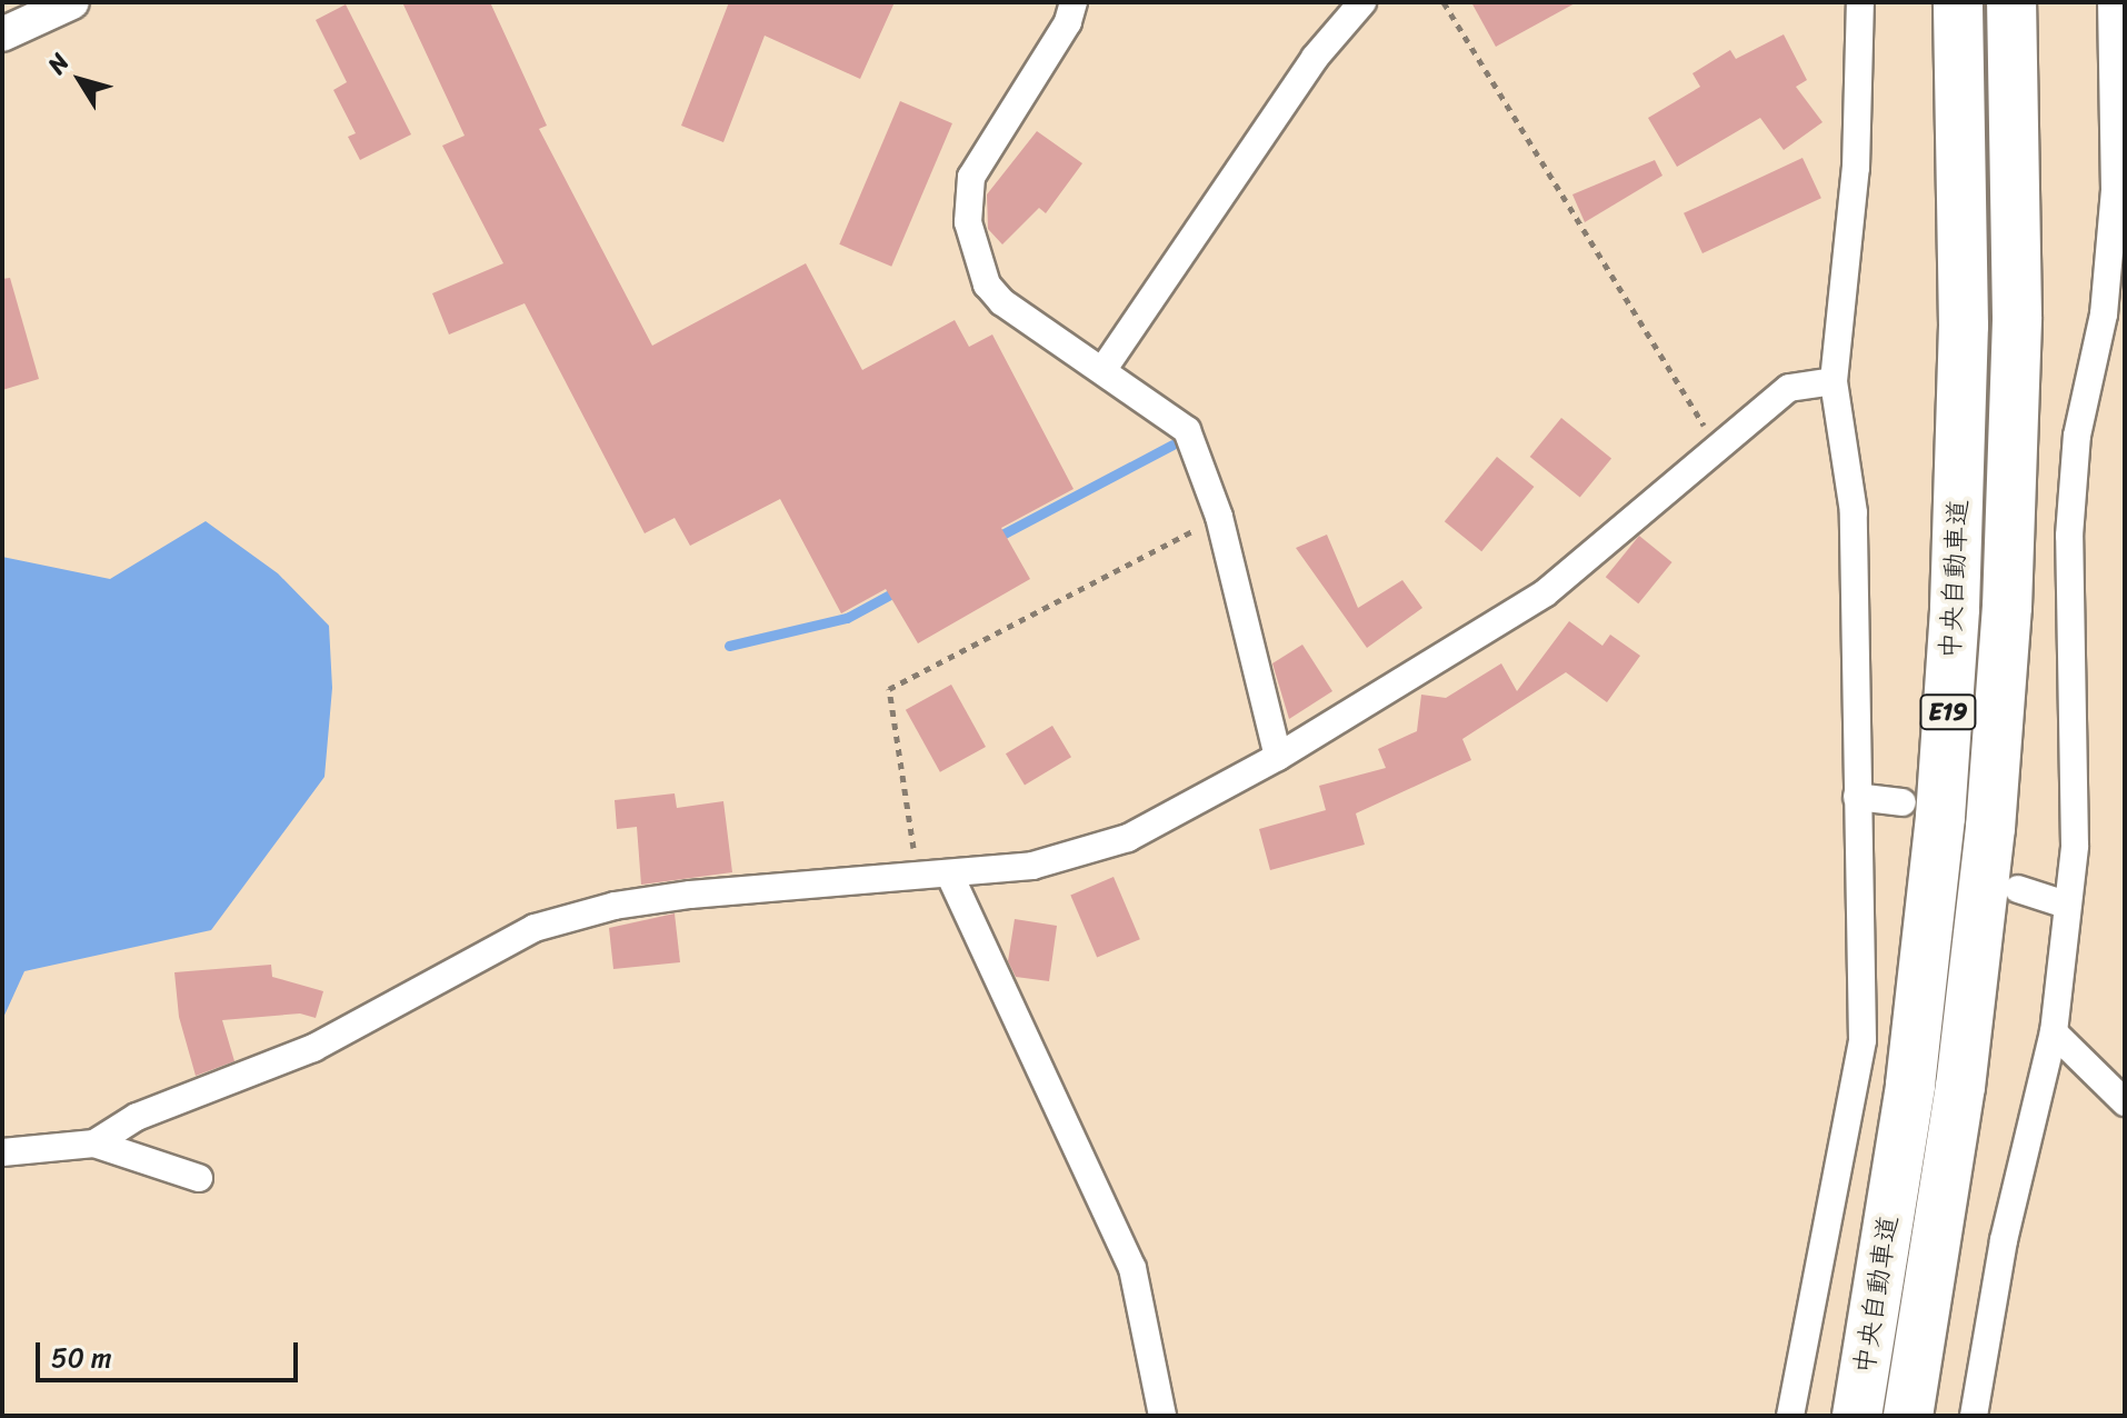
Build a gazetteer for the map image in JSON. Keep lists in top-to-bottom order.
{
  "streets": {
    "highway": ["中央自動車道", "E19"]
  },
  "scale_bar": "50 m",
  "north": "top left"
}
